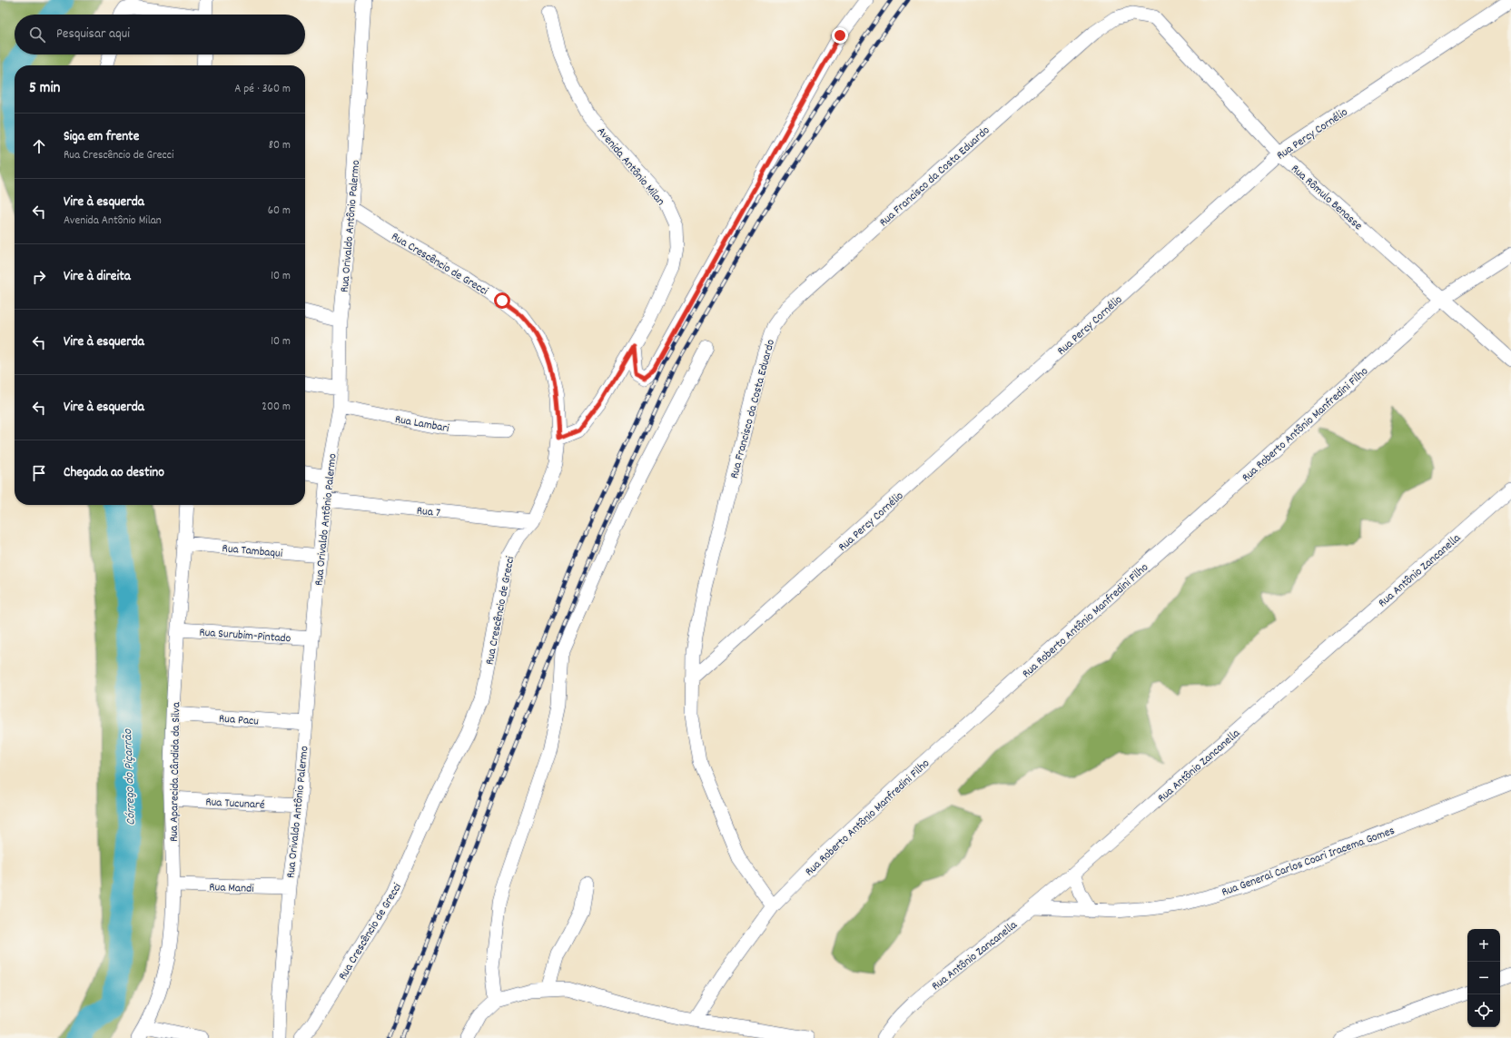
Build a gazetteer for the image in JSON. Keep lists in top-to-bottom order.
{
  "streets": {
    "street": [
      "Rua Percy Cornélio",
      "Avenida Antônio Milan",
      "Rua Francisco da Costa Eduardo",
      "Rua Rômulo Benasse",
      "Rua Orivaldo Antônio Palermo",
      "Rua Crescêncio de Grecci",
      "Rua Lambari",
      "Rua Roberto Antônio Manfredini Filho",
      "Rua 7",
      "Rua Tambaqui",
      "Rua Antônio Zancanella",
      "Rua Surubim-Pintado",
      "Rua Pacu",
      "Rua Aparecida Cândida da Silva",
      "Rua Tucunaré",
      "Rua General Carlos Coari Iracema Gomes",
      "Rua Mandi"
    ]
  },
  "crossings": [
    ["Rua Percy Cornélio", "Rua Francisco da Costa Eduardo"],
    ["Rua Percy Cornélio", "Rua Rômulo Benasse"],
    ["Avenida Antônio Milan", "Rua Crescêncio de Grecci"],
    ["Rua Francisco da Costa Eduardo", "Rua Rômulo Benasse"],
    ["Rua Francisco da Costa Eduardo", "Rua Roberto Antônio Manfredini Filho"],
    ["Rua Rômulo Benasse", "Rua Roberto Antônio Manfredini Filho"],
    ["Rua Orivaldo Antônio Palermo", "Rua Crescêncio de Grecci"],
    ["Rua Orivaldo Antônio Palermo", "Rua Lambari"],
    ["Rua Orivaldo Antônio Palermo", "Rua 7"],
    ["Rua Orivaldo Antônio Palermo", "Rua Tambaqui"],
    ["Rua Orivaldo Antônio Palermo", "Rua Surubim-Pintado"],
    ["Rua Orivaldo Antônio Palermo", "Rua Pacu"],
    ["Rua Orivaldo Antônio Palermo", "Rua Tucunaré"],
    ["Rua Orivaldo Antônio Palermo", "Rua Mandi"],
    ["Rua Crescêncio de Grecci", "Rua 7"],
    ["Rua Tambaqui", "Rua Aparecida Cândida da Silva"],
    ["Rua Antônio Zancanella", "Rua General Carlos Coari Iracema Gomes"],
    ["Rua Surubim-Pintado", "Rua Aparecida Cândida da Silva"],
    ["Rua Pacu", "Rua Aparecida Cândida da Silva"],
    ["Rua Aparecida Cândida da Silva", "Rua Tucunaré"],
    ["Rua Aparecida Cândida da Silva", "Rua Mandi"]
  ],
  "water": ["Córrego do Piçarrão"],
  "page": {
    "search": "Pesquisar aqui",
    "heading": ["5 min", "A pé · 360 m"],
    "list": [
      ["Siga em frente", "Rua Crescêncio de Grecci", "80 m"],
      ["Vire à esquerda", "Avenida Antônio Milan", "60 m"],
      ["Vire à direita", "10 m"],
      ["Vire à esquerda", "10 m"],
      ["Vire à esquerda", "200 m"],
      "Chegada ao destino"
    ],
    "map_buttons": ["+", "−"]
  }
}
